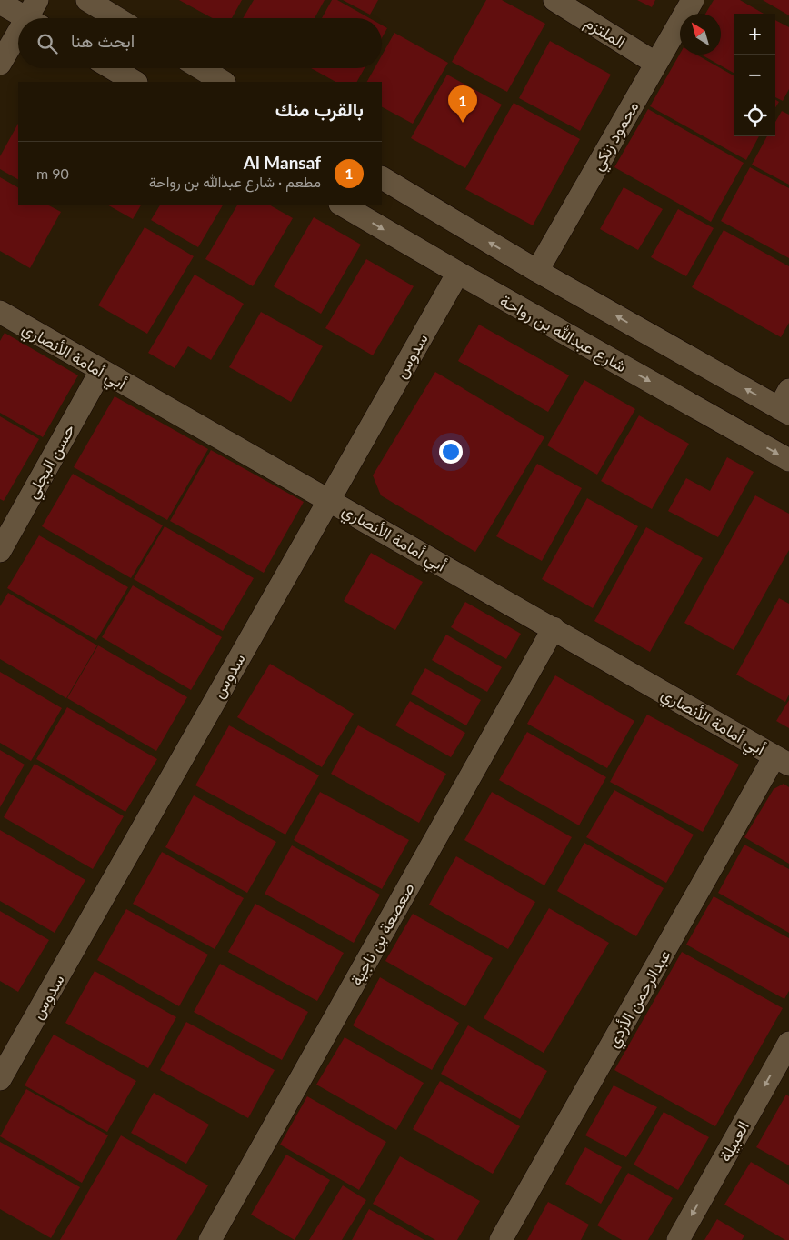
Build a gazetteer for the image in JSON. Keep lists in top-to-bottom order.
{
  "streets": {
    "street": [
      "الملتزم",
      "محمود زنكي",
      "شارع عبدالله بن رواحة",
      "أبي أمامة الأنصاري",
      "سدوس",
      "حسن البجلي",
      "صعصعة بن ناجية",
      "عبدالرحمن الأزدي",
      "العبيلة"
    ]
  },
  "crossings": [
    ["الملتزم", "محمود زنكي"],
    ["شارع عبدالله بن رواحة", "سدوس"],
    ["أبي أمامة الأنصاري", "سدوس"],
    ["أبي أمامة الأنصاري", "حسن البجلي"],
    ["أبي أمامة الأنصاري", "صعصعة بن ناجية"],
    ["أبي أمامة الأنصاري", "عبدالرحمن الأزدي"]
  ],
  "one_way": ["العبيلة"],
  "north": "top left",
  "page": {
    "map_buttons": ["+", "−"],
    "search": "ابحث هنا",
    "heading": "بالقرب منك",
    "pins": "1",
    "list": [
      {
        "mark": "1",
        "name": "Al Mansaf",
        "note": "مطعم · شارع عبدالله بن رواحة",
        "value": "90 m"
      }
    ]
  }
}
